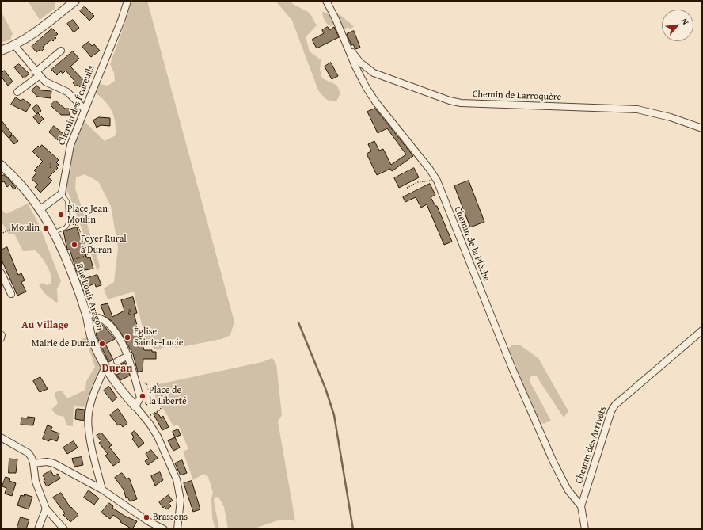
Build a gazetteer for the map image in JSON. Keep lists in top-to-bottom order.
{
  "streets": {
    "street": [
      "Chemin de Larroquère",
      "Chemin des Écureuils",
      "Chemin de la Plèche",
      "Rue Louis Aragon",
      "Chemin des Arrivets"
    ]
  },
  "crossings": [
    ["Chemin de Larroquère", "Chemin de la Plèche"],
    ["Chemin de la Plèche", "Chemin des Arrivets"]
  ],
  "districts": ["Au Village", "Duran"],
  "places": [
    "Place Jean Moulin",
    "Moulin",
    "Foyer Rural à Duran",
    "Église Sainte-Lucie",
    "Mairie de Duran",
    "Place de la Liberté",
    "Brassens"
  ],
  "house_numbers": ["1", "8"],
  "north": "top right"
}
